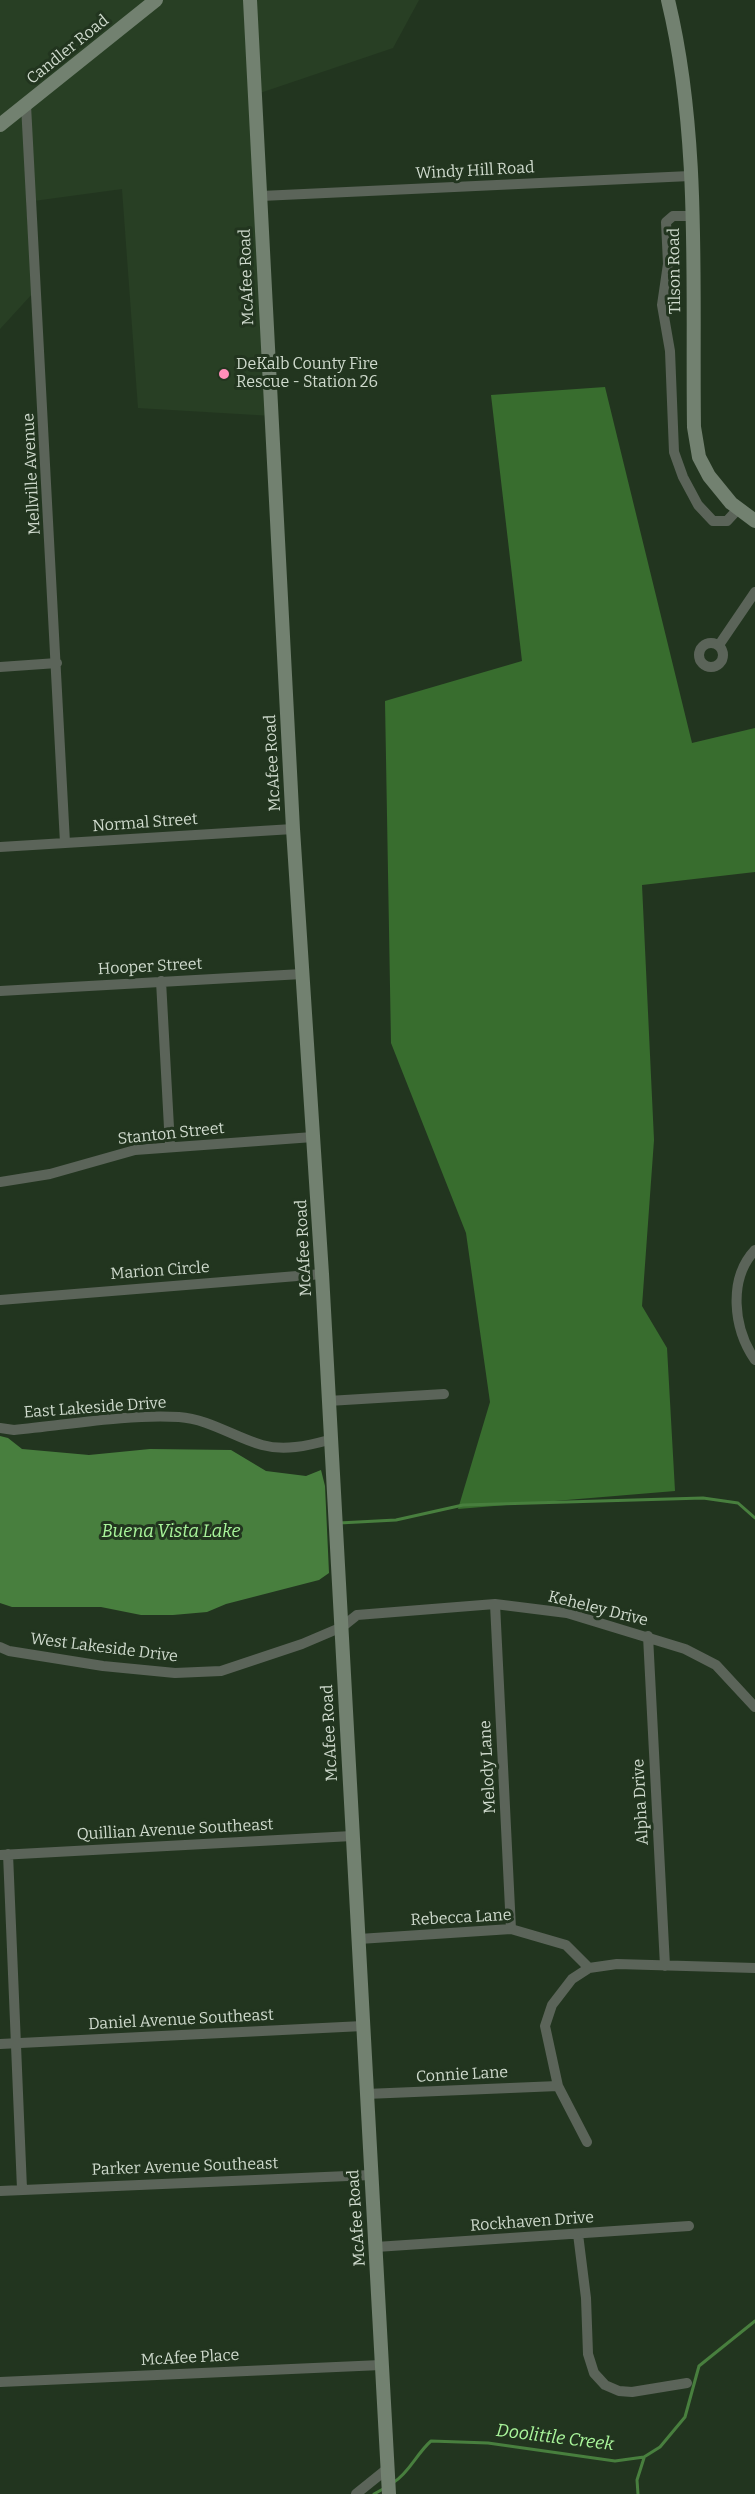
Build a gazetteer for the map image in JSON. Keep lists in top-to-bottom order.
{
  "streets": {
    "street": [
      "Candler Road",
      "Windy Hill Road",
      "Tilson Road",
      "McAfee Road",
      "Mellville Avenue",
      "Normal Street",
      "Hooper Street",
      "Stanton Street",
      "Marion Circle",
      "East Lakeside Drive",
      "Keheley Drive",
      "West Lakeside Drive",
      "Melody Lane",
      "Alpha Drive",
      "Quillian Avenue Southeast",
      "Rebecca Lane",
      "Daniel Avenue Southeast",
      "Connie Lane",
      "Parker Avenue Southeast",
      "Rockhaven Drive",
      "McAfee Place"
    ]
  },
  "crossings": [
    ["Candler Road", "Mellville Avenue"],
    ["Windy Hill Road", "Tilson Road"],
    ["Windy Hill Road", "McAfee Road"],
    ["McAfee Road", "Normal Street"],
    ["McAfee Road", "Hooper Street"],
    ["McAfee Road", "Stanton Street"],
    ["McAfee Road", "Marion Circle"],
    ["McAfee Road", "East Lakeside Drive"],
    ["McAfee Road", "Keheley Drive"],
    ["McAfee Road", "West Lakeside Drive"],
    ["McAfee Road", "Quillian Avenue Southeast"],
    ["McAfee Road", "Rebecca Lane"],
    ["McAfee Road", "Daniel Avenue Southeast"],
    ["McAfee Road", "Connie Lane"],
    ["McAfee Road", "Parker Avenue Southeast"],
    ["McAfee Road", "Rockhaven Drive"],
    ["McAfee Road", "McAfee Place"],
    ["Mellville Avenue", "Normal Street"],
    ["Keheley Drive", "West Lakeside Drive"],
    ["Keheley Drive", "Melody Lane"],
    ["Keheley Drive", "Alpha Drive"],
    ["Melody Lane", "Rebecca Lane"]
  ],
  "water": ["Buena Vista Lake", "Doolittle Creek"],
  "places": ["DeKalb County Fire Rescue - Station 26"]
}
